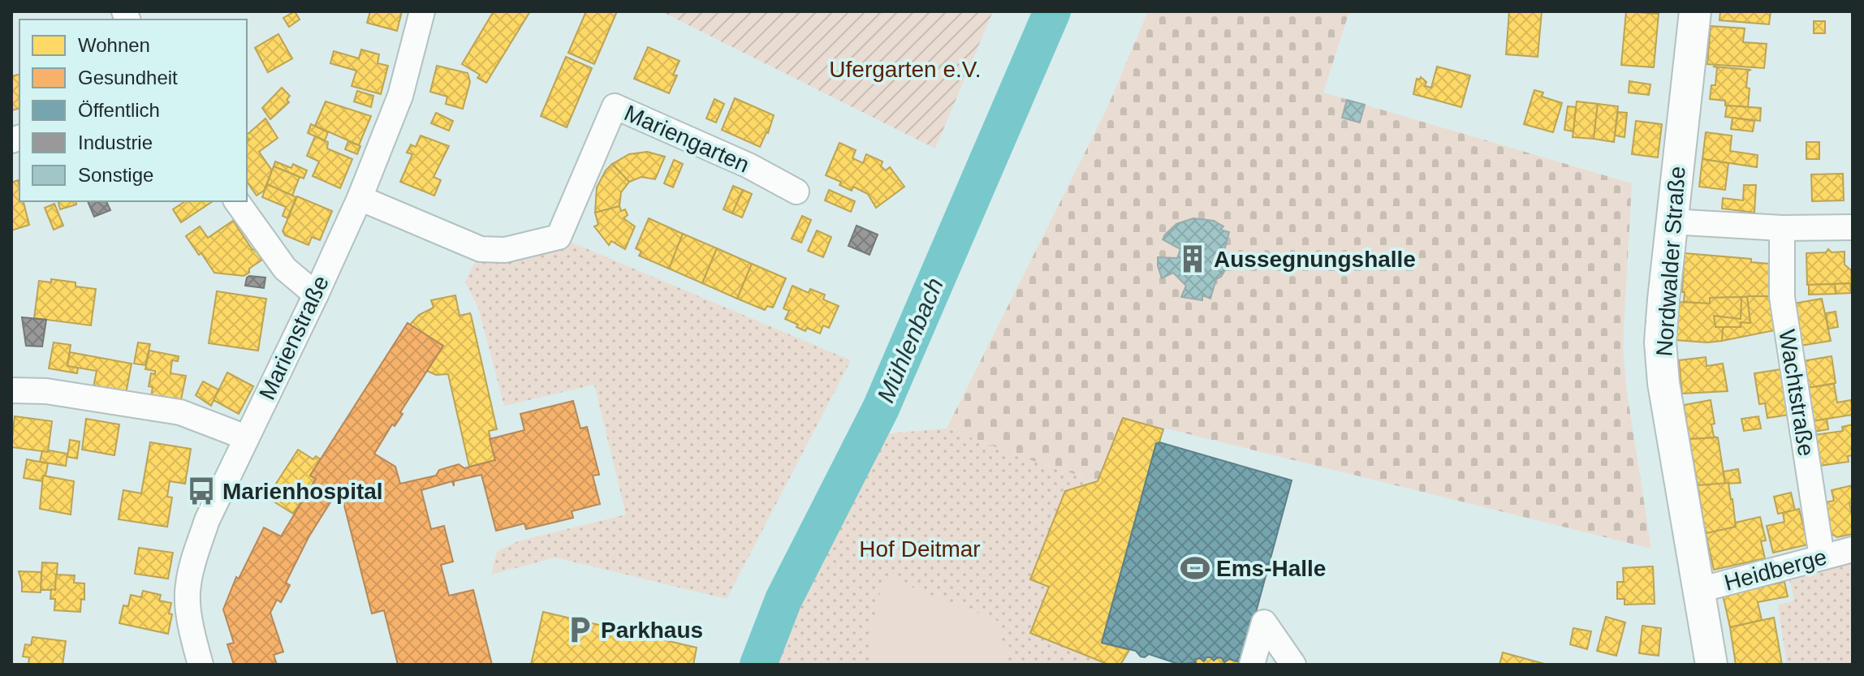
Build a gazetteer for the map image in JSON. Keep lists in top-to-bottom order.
{
  "streets": {
    "main road": ["Nordwalder Straße"],
    "street": [
      "Mariengarten",
      "Marienstraße",
      "Wachtstraße",
      "Heidberge"
    ]
  },
  "crossings": [
    ["Mariengarten", "Marienstraße"],
    ["Nordwalder Straße", "Heidberge"],
    ["Wachtstraße", "Heidberge"]
  ],
  "water": ["Mühlenbach"],
  "parks": ["Ufergarten e.V.", "Hof Deitmar"],
  "places": {
    "building": ["Aussegnungshalle"],
    "bus stop": ["Marienhospital"],
    "sports": ["Ems-Halle"],
    "parking": ["Parkhaus"]
  },
  "legend": [
    "Wohnen",
    "Gesundheit",
    "Öffentlich",
    "Industrie",
    "Sonstige"
  ]
}
